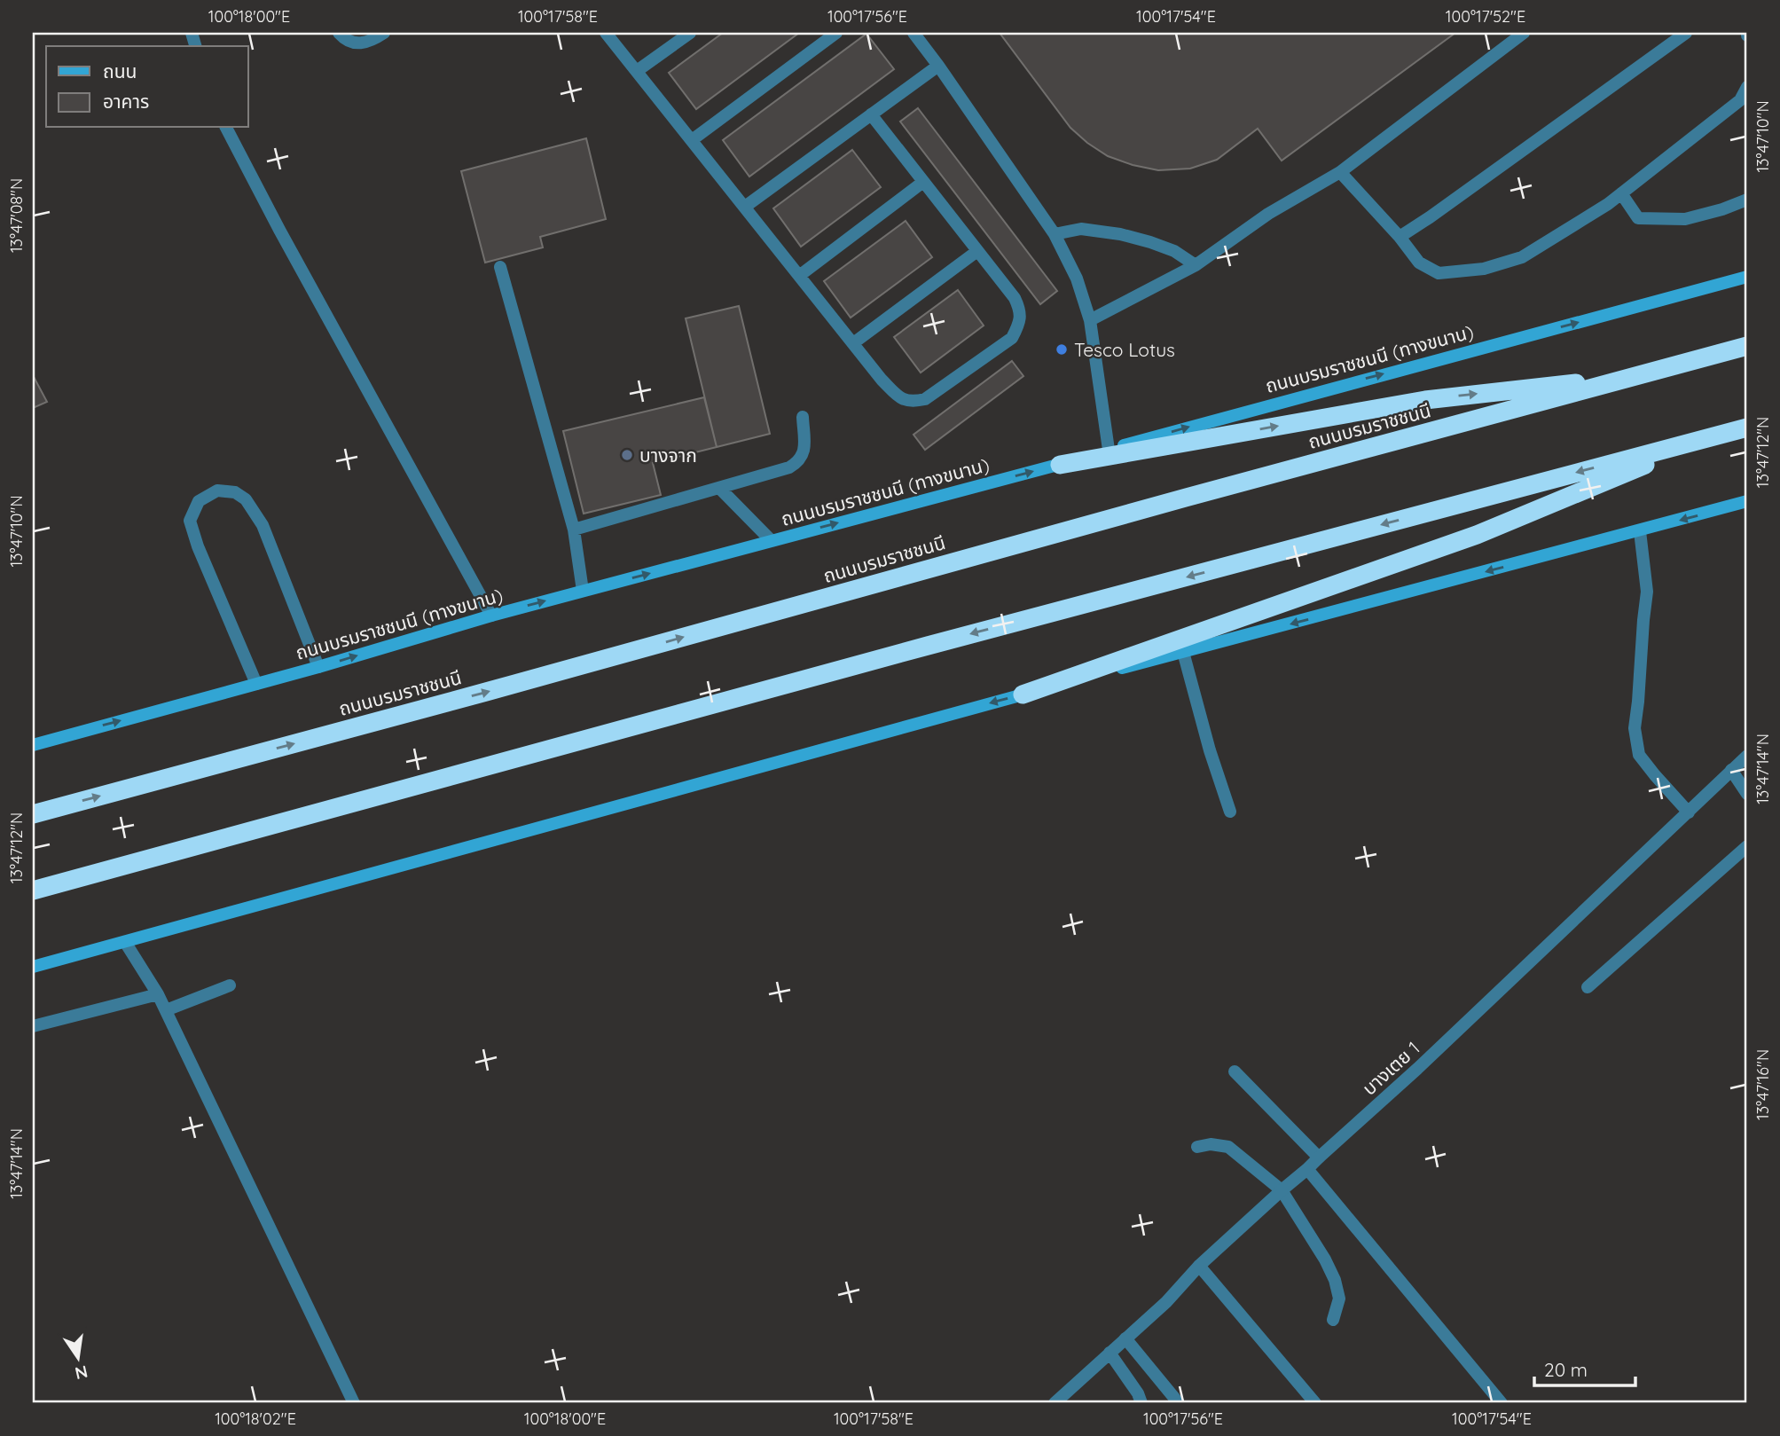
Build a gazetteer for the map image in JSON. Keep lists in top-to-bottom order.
{
  "streets": {
    "highway": ["ถนนบรมราชชนนี"],
    "main road": ["ถนนบรมราชชนนี (ทางขนาน)"],
    "street": ["บางเตย 1"]
  },
  "one_way": ["ถนนบรมราชชนนี (ทางขนาน)"],
  "places": ["Tesco Lotus", "บางจาก"],
  "legend": ["ถนน", "อาคาร"],
  "scale_bar": "20 m",
  "north": "bottom",
  "coordinates": [
    "100°18'00\"E",
    "100°17'58\"E",
    "100°17'56\"E",
    "100°17'54\"E",
    "100°17'52\"E",
    "13°47'10\"N",
    "13°47'08\"N",
    "13°47'12\"N",
    "13°47'14\"N",
    "13°47'16\"N",
    "100°18'02\"E"
  ]
}
